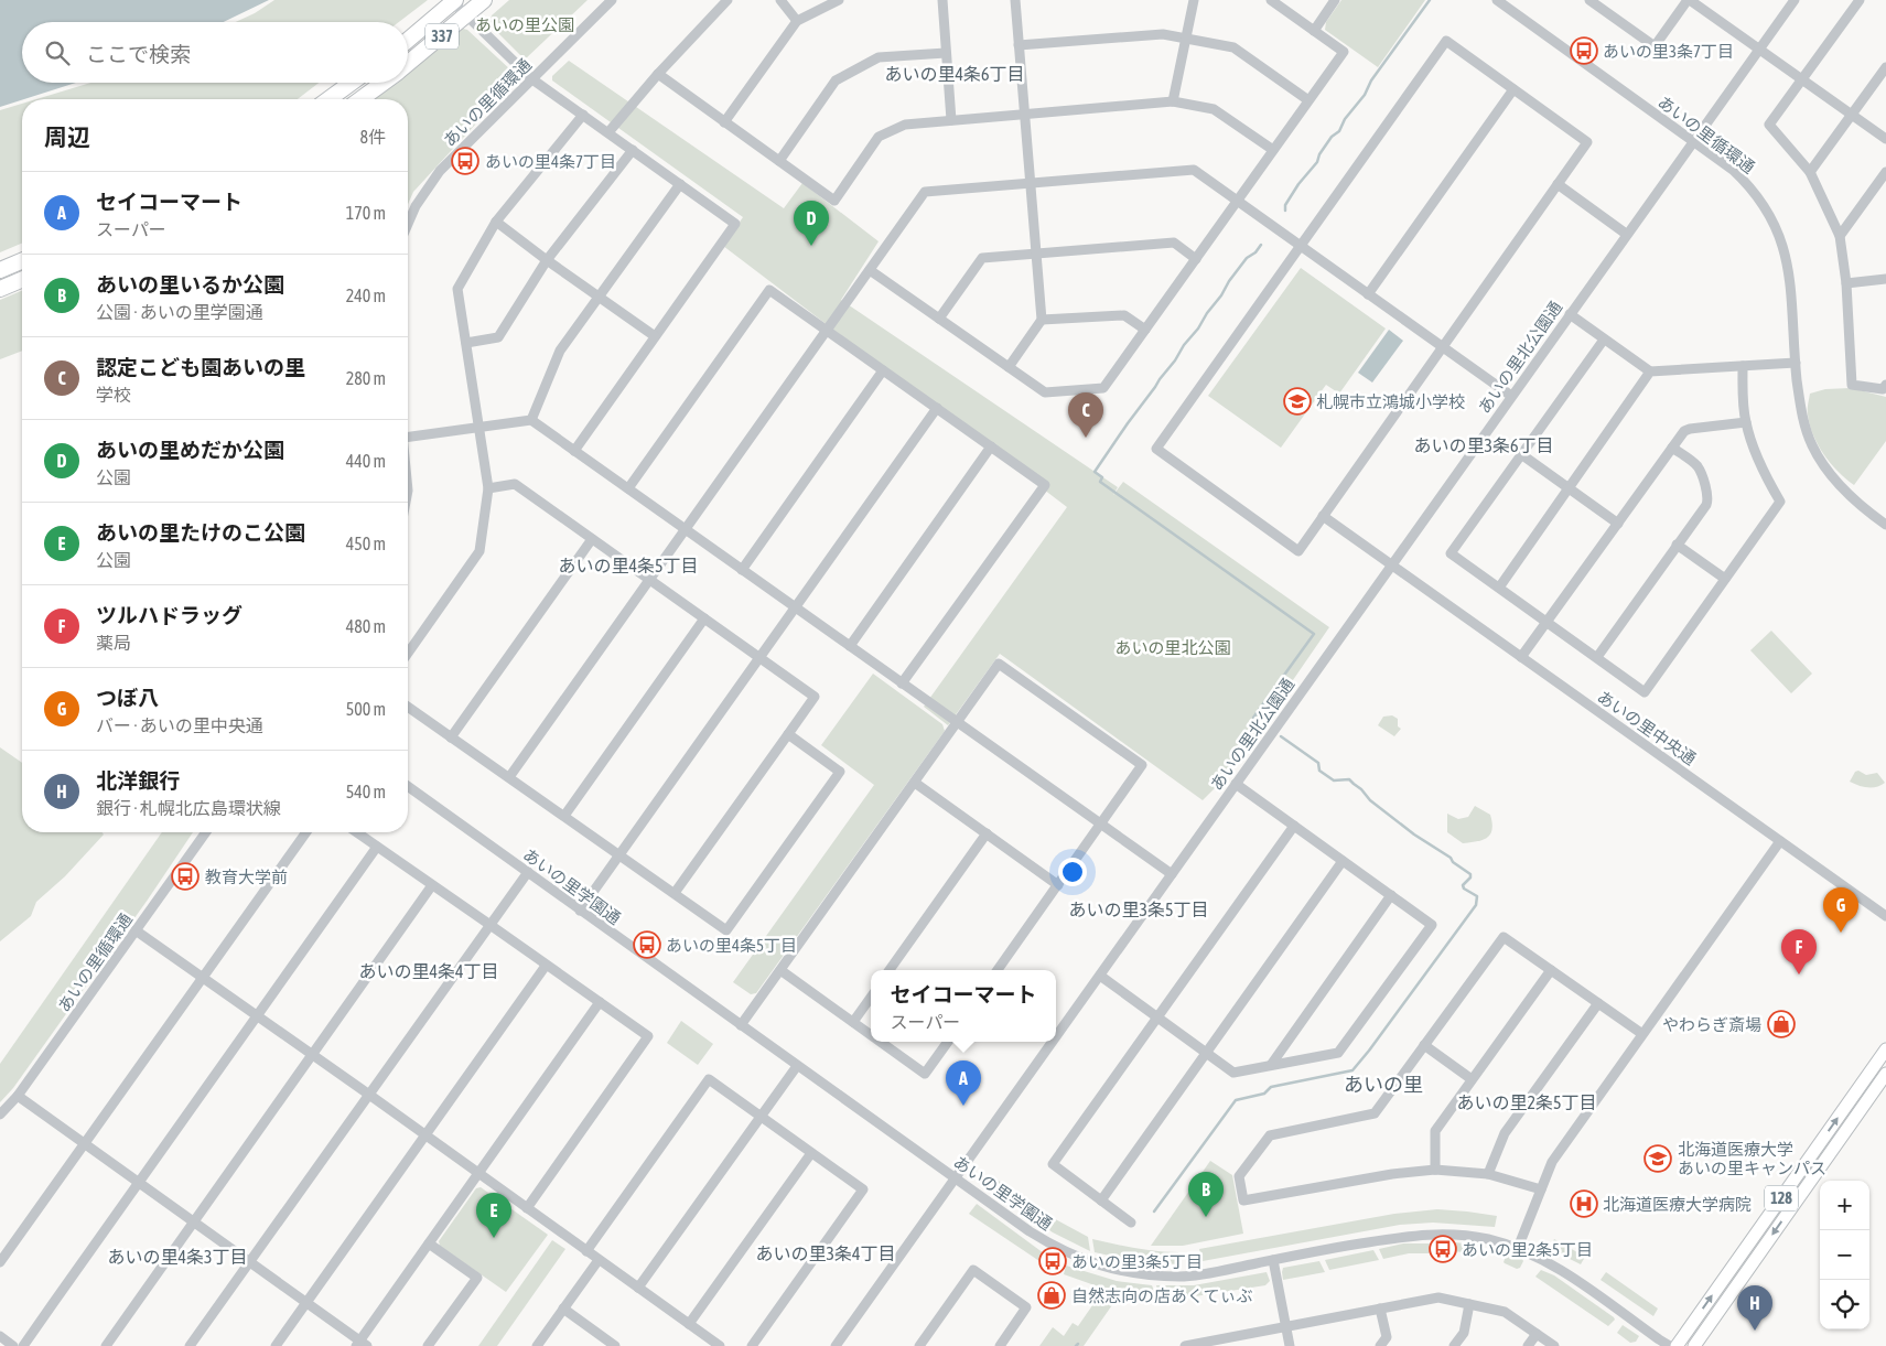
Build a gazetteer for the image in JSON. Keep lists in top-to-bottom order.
{
  "streets": {
    "highway": ["337"],
    "main road": ["128"],
    "street": [
      "あいの里循環通",
      "あいの里北公園通",
      "あいの里中央通",
      "あいの里学園通"
    ]
  },
  "crossings": [
    ["あいの里循環通", "あいの里北公園通"],
    ["あいの里北公園通", "あいの里中央通"],
    ["あいの里北公園通", "あいの里学園通"]
  ],
  "districts": [
    "あいの里4条6丁目",
    "あいの里3条6丁目",
    "あいの里4条5丁目",
    "あいの里3条5丁目",
    "あいの里4条4丁目",
    "あいの里",
    "あいの里2条5丁目",
    "あいの里3条4丁目",
    "あいの里4条3丁目"
  ],
  "parks": ["あいの里公園", "あいの里北公園"],
  "places": {
    "bus stop": [
      "あいの里3条7丁目",
      "あいの里4条7丁目",
      "教育大学前",
      "あいの里4条5丁目",
      "あいの里2条5丁目",
      "あいの里3条5丁目"
    ],
    "school or university": ["札幌市立鴻城小学校", "北海道医療大学 あいの里キャンパス"],
    "shop": ["やわらぎ斎場", "自然志向の店あくてぃぶ"],
    "hospital": ["北海道医療大学病院"]
  },
  "page": {
    "search": "ここで検索",
    "heading": ["周辺", "8件"],
    "list": [
      {
        "mark": "A",
        "name": "セイコーマート",
        "note": "スーパー",
        "value": "170 m"
      },
      {
        "mark": "B",
        "name": "あいの里いるか公園",
        "note": "公園 · あいの里学園通",
        "value": "240 m"
      },
      {
        "mark": "C",
        "name": "認定こども園あいの里",
        "note": "学校",
        "value": "280 m"
      },
      {
        "mark": "D",
        "name": "あいの里めだか公園",
        "note": "公園",
        "value": "440 m"
      },
      {
        "mark": "E",
        "name": "あいの里たけのこ公園",
        "note": "公園",
        "value": "450 m"
      },
      {
        "mark": "F",
        "name": "ツルハドラッグ",
        "note": "薬局",
        "value": "480 m"
      },
      {
        "mark": "G",
        "name": "つぼ八",
        "note": "バー · あいの里中央通",
        "value": "500 m"
      },
      {
        "mark": "H",
        "name": "北洋銀行",
        "note": "銀行 · 札幌北広島環状線",
        "value": "540 m"
      }
    ],
    "pins": [
      "D",
      "C",
      "G",
      "F",
      "A",
      "B",
      "E",
      "H"
    ],
    "popup": ["セイコーマート", "スーパー"],
    "map_buttons": ["+", "−"]
  }
}
